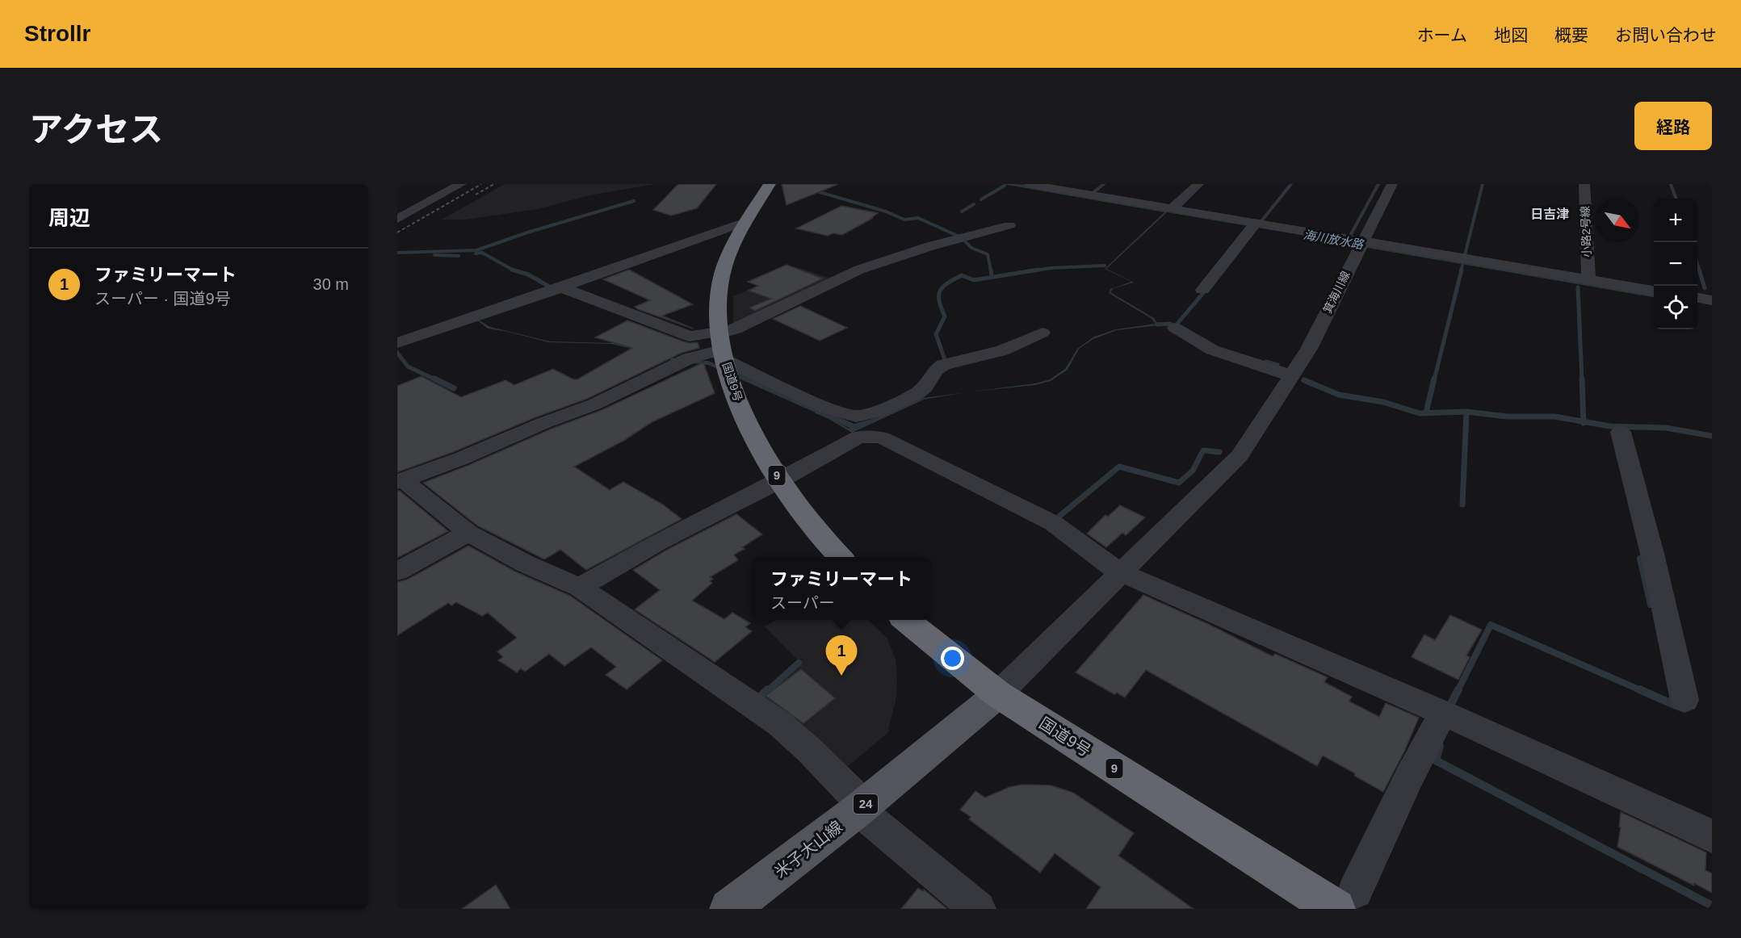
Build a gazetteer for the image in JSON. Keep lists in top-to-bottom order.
{
  "streets": {
    "highway": ["国道9号", "9"],
    "main road": ["24", "米子大山線"],
    "street": ["小路2号線", "箕海川線"]
  },
  "crossings": [
    ["箕海川線", "国道9号"],
    ["箕海川線", "米子大山線"],
    ["国道9号", "米子大山線"]
  ],
  "districts": ["日吉津"],
  "water": ["海川放水路"],
  "north": "bottom right",
  "page": {
    "header": "Strollr",
    "nav": [
      "ホーム",
      "地図",
      "概要",
      "お問い合わせ"
    ],
    "title": "アクセス",
    "buttons": "経路",
    "heading": "周辺",
    "map_buttons": ["+", "−"],
    "list": [
      {
        "mark": "1",
        "name": "ファミリーマート",
        "note": "スーパー · 国道9号",
        "value": "30 m"
      }
    ],
    "popup": ["ファミリーマート", "スーパー"],
    "pins": "1"
  }
}
